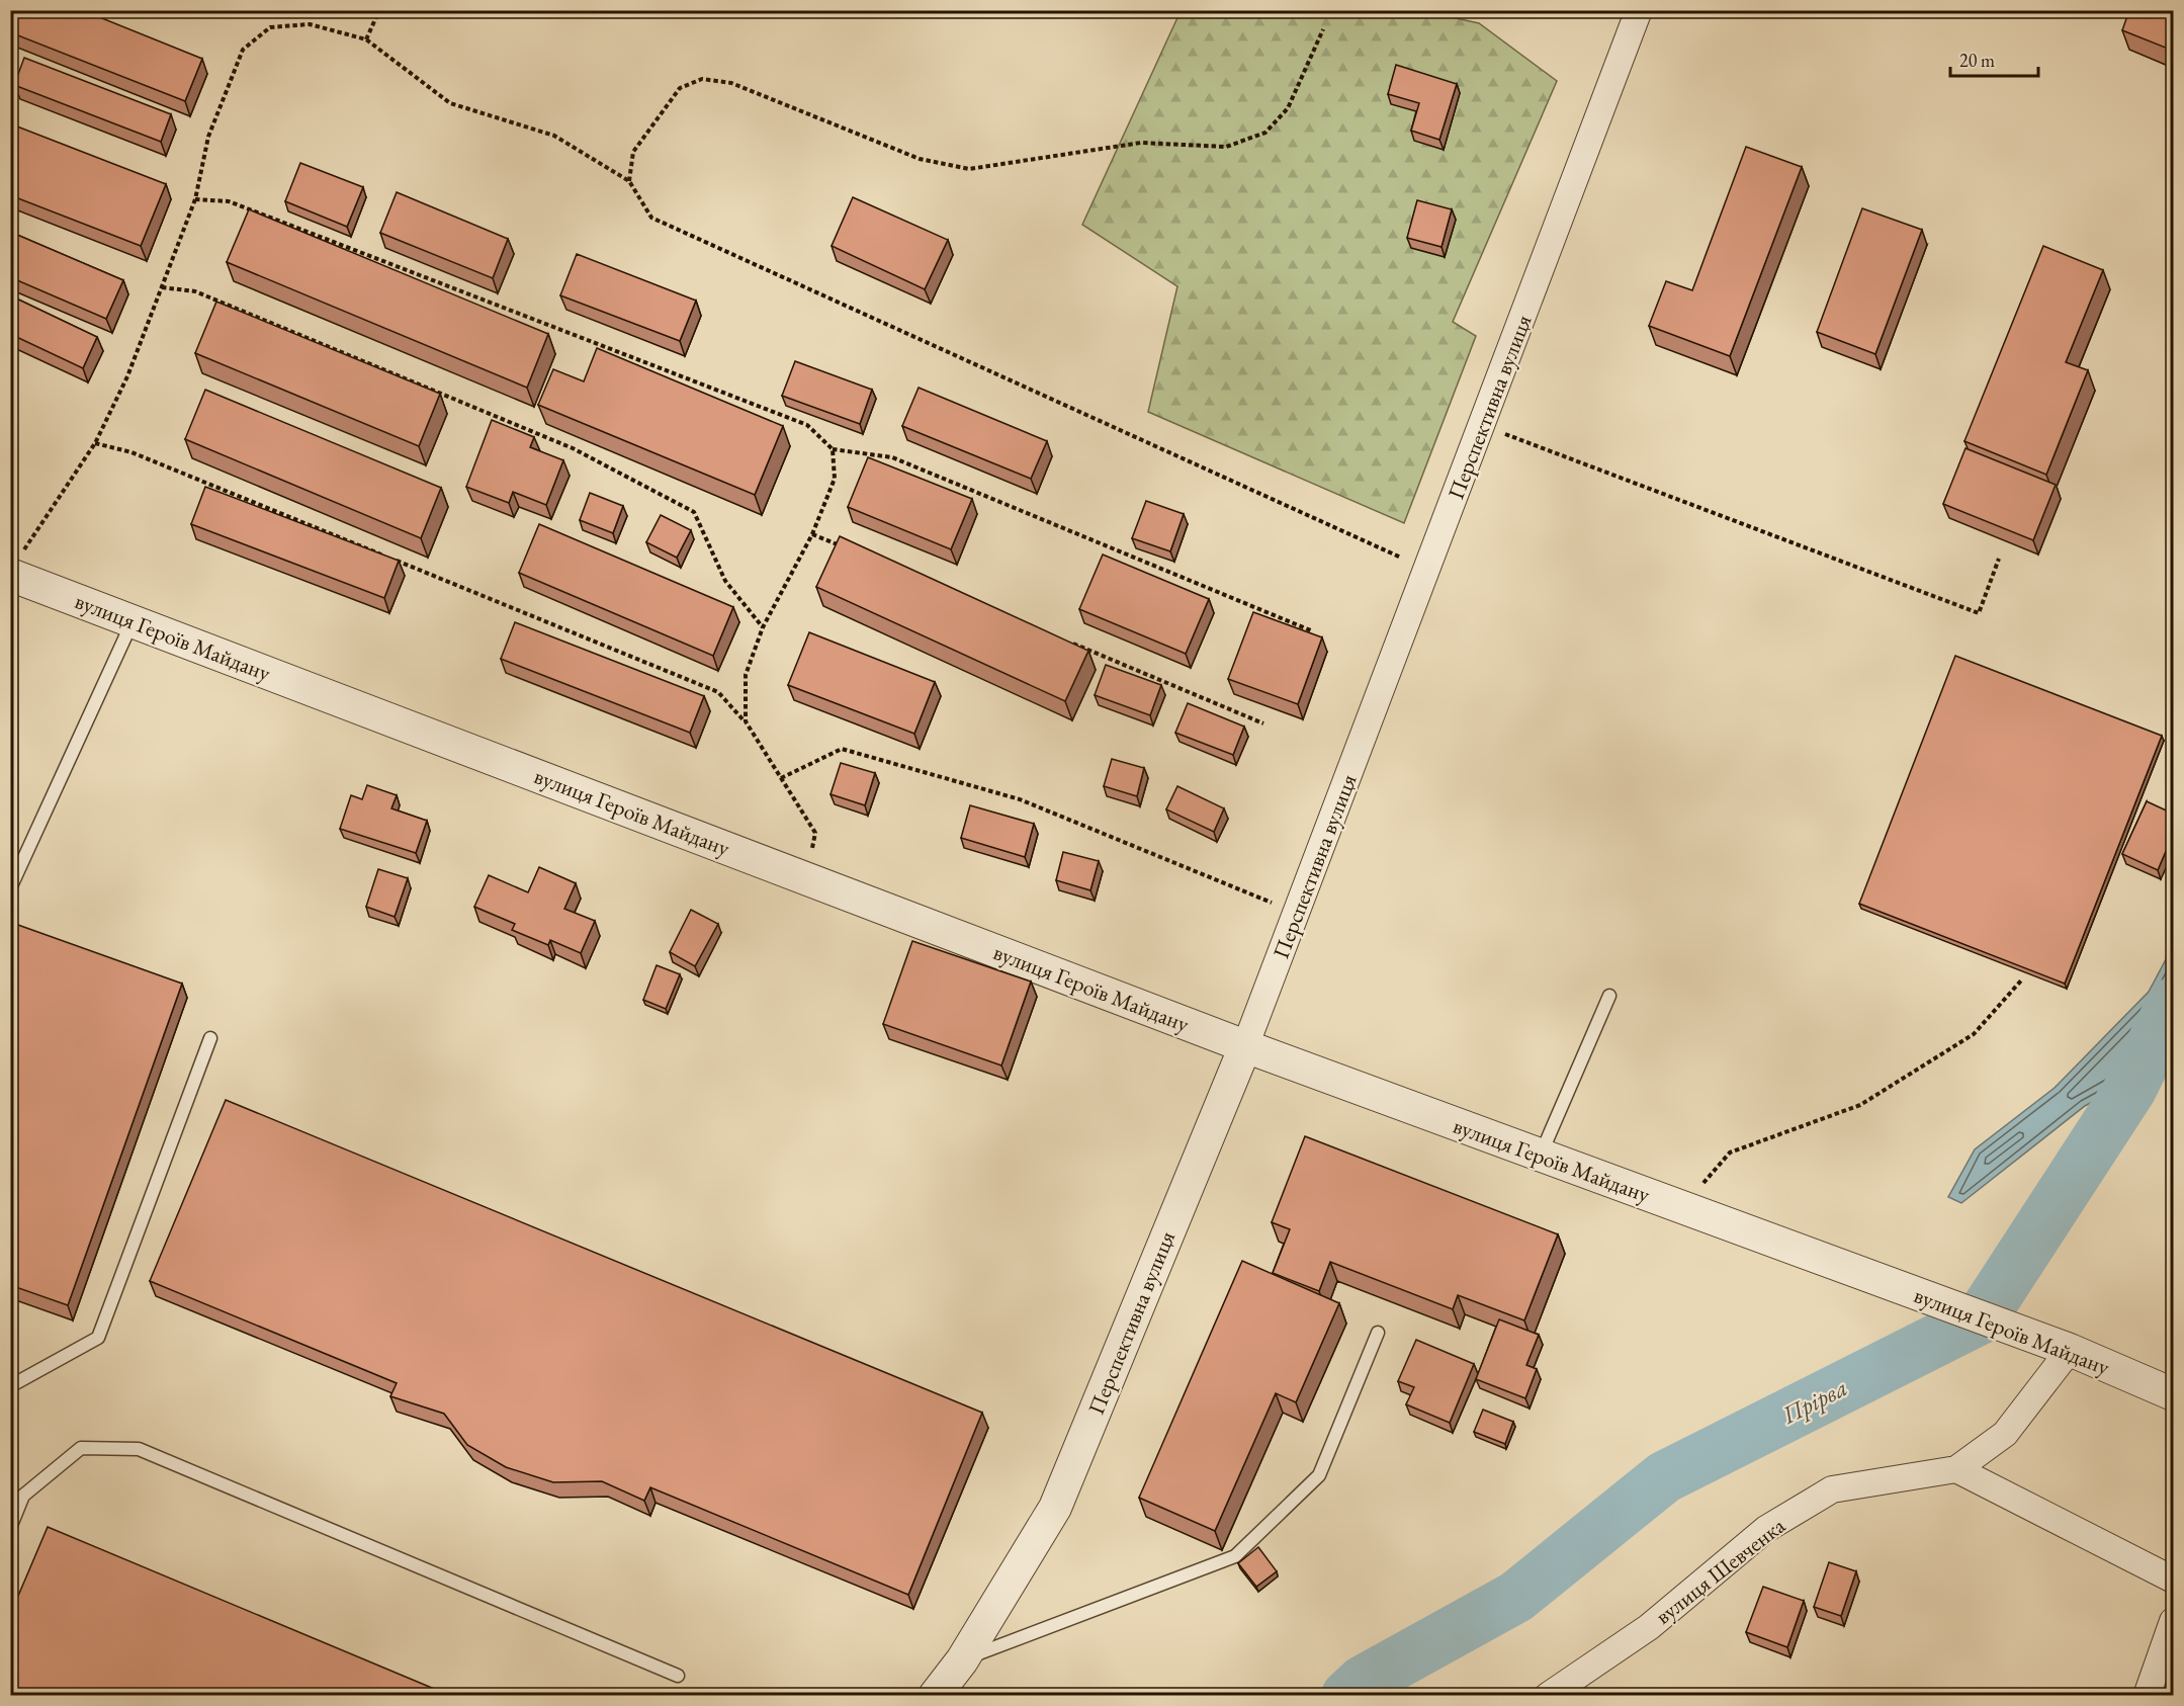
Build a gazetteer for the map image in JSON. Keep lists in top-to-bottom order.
{
  "streets": {
    "street": ["Перспективна вулиця", "вулиця Героїв Майдану", "вулиця Шевченка"]
  },
  "crossings": [
    ["Перспективна вулиця", "вулиця Героїв Майдану"],
    ["вулиця Героїв Майдану", "вулиця Шевченка"]
  ],
  "water": ["Прірва"],
  "scale_bar": "20 m"
}
